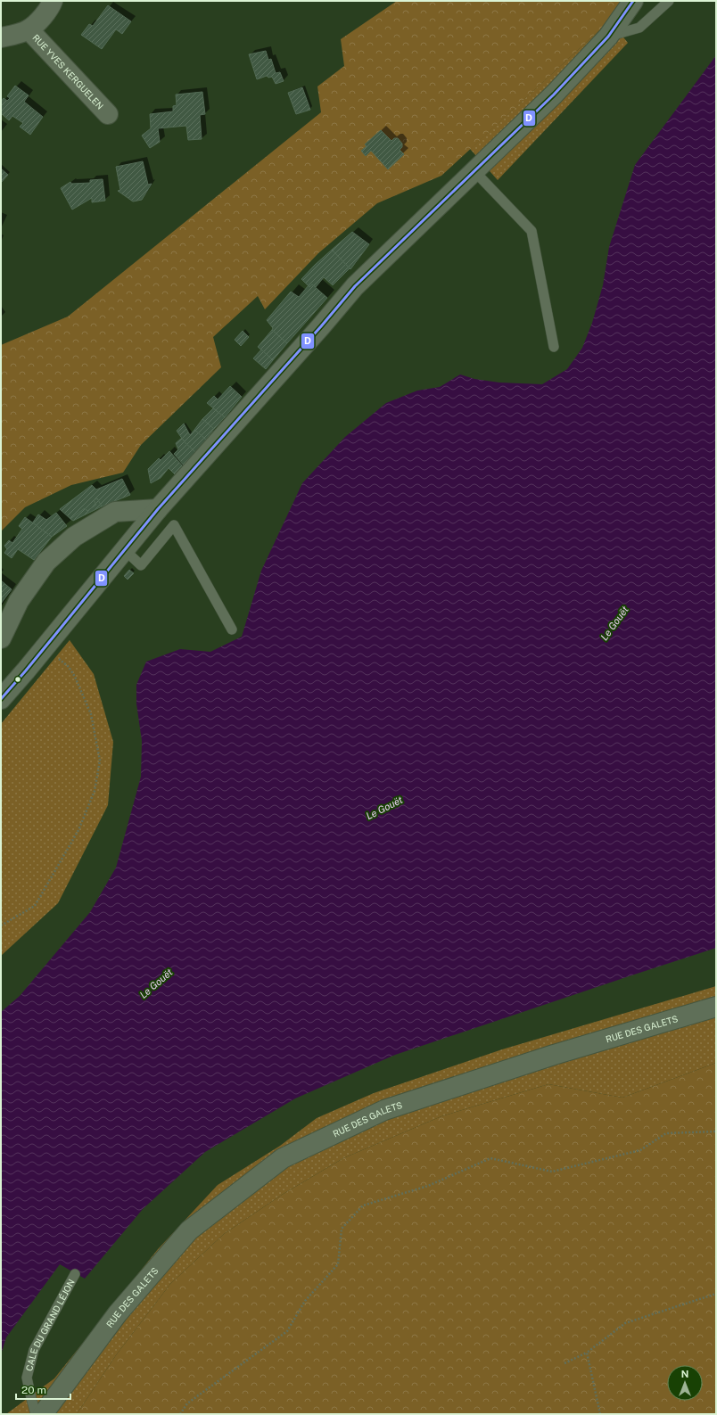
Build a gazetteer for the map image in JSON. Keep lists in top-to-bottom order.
{
  "streets": {
    "street": ["RUE YVES KERGUELEN", "RUE DES GALETS"],
    "lane": ["CALE DU GRAND LÉJON"]
  },
  "water": ["Le Gouët"],
  "lines": ["transit line D"],
  "scale_bar": "20 m",
  "north": "top"
}
